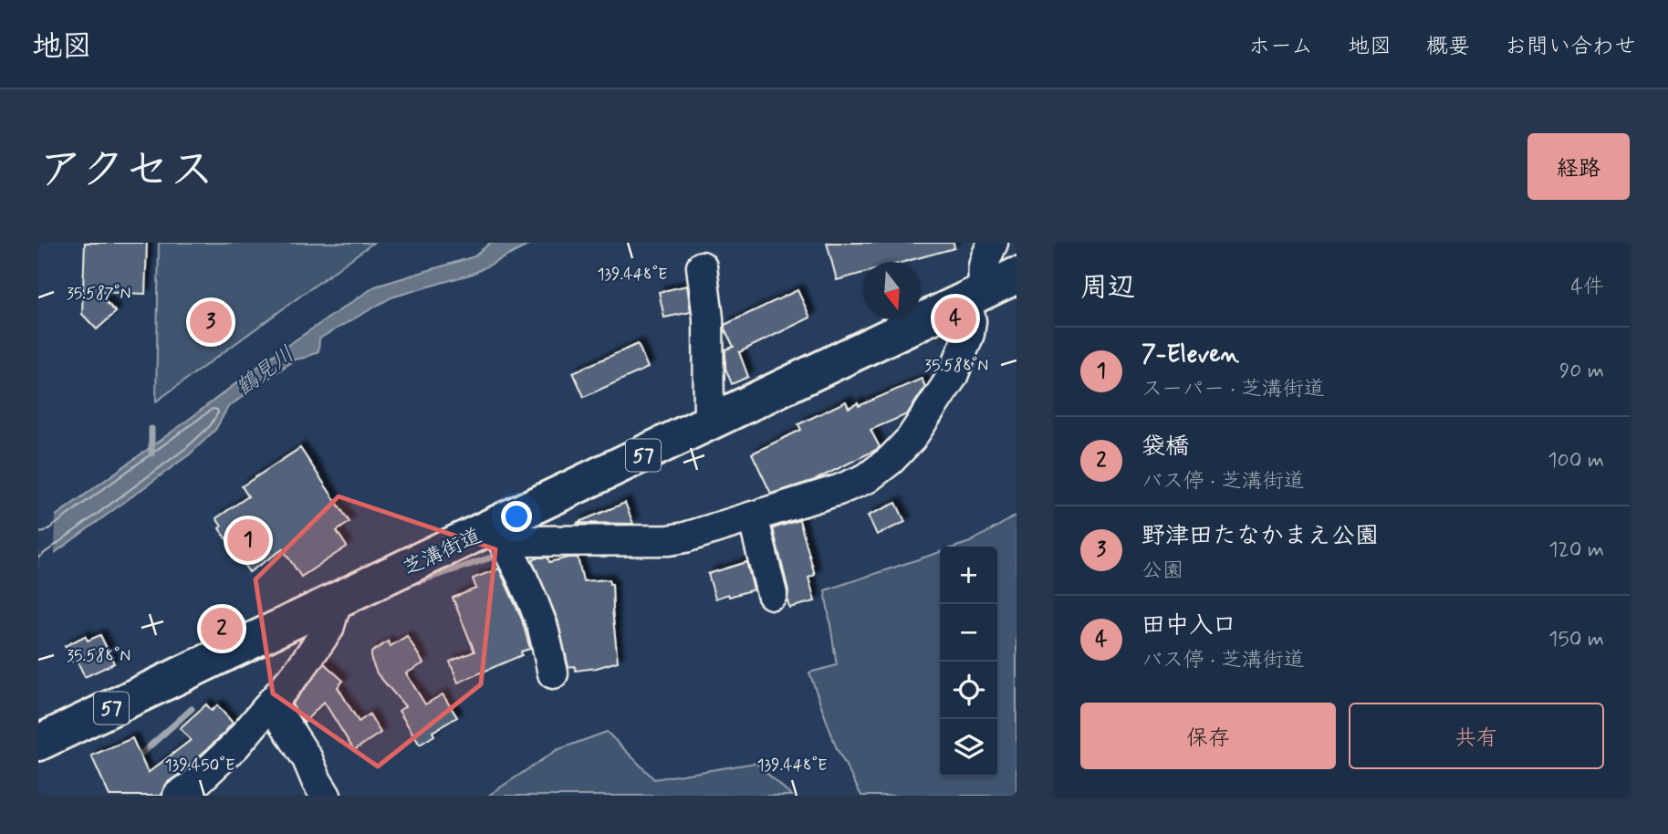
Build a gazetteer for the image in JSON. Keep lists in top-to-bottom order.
{
  "streets": {
    "main road": ["57", "芝溝街道"]
  },
  "water": ["鶴見川"],
  "north": "bottom",
  "page": {
    "header": "地図",
    "nav": [
      "ホーム",
      "地図",
      "概要",
      "お問い合わせ"
    ],
    "title": "アクセス",
    "buttons": [
      "経路",
      ["保存", "共有"]
    ],
    "heading": ["周辺", "4件"],
    "pins": [
      "4",
      "3",
      "1",
      "2"
    ],
    "list": [
      {
        "mark": "1",
        "name": "7-Eleven",
        "note": "スーパー · 芝溝街道",
        "value": "90 m"
      },
      {
        "mark": "2",
        "name": "袋橋",
        "note": "バス停 · 芝溝街道",
        "value": "100 m"
      },
      {
        "mark": "3",
        "name": "野津田たなかまえ公園",
        "note": "公園",
        "value": "120 m"
      },
      {
        "mark": "4",
        "name": "田中入口",
        "note": "バス停 · 芝溝街道",
        "value": "150 m"
      }
    ],
    "map_buttons": ["+", "−"]
  },
  "coordinates": [
    "139.448°E",
    "35.587°N",
    "35.588°N",
    "139.450°E"
  ]
}
